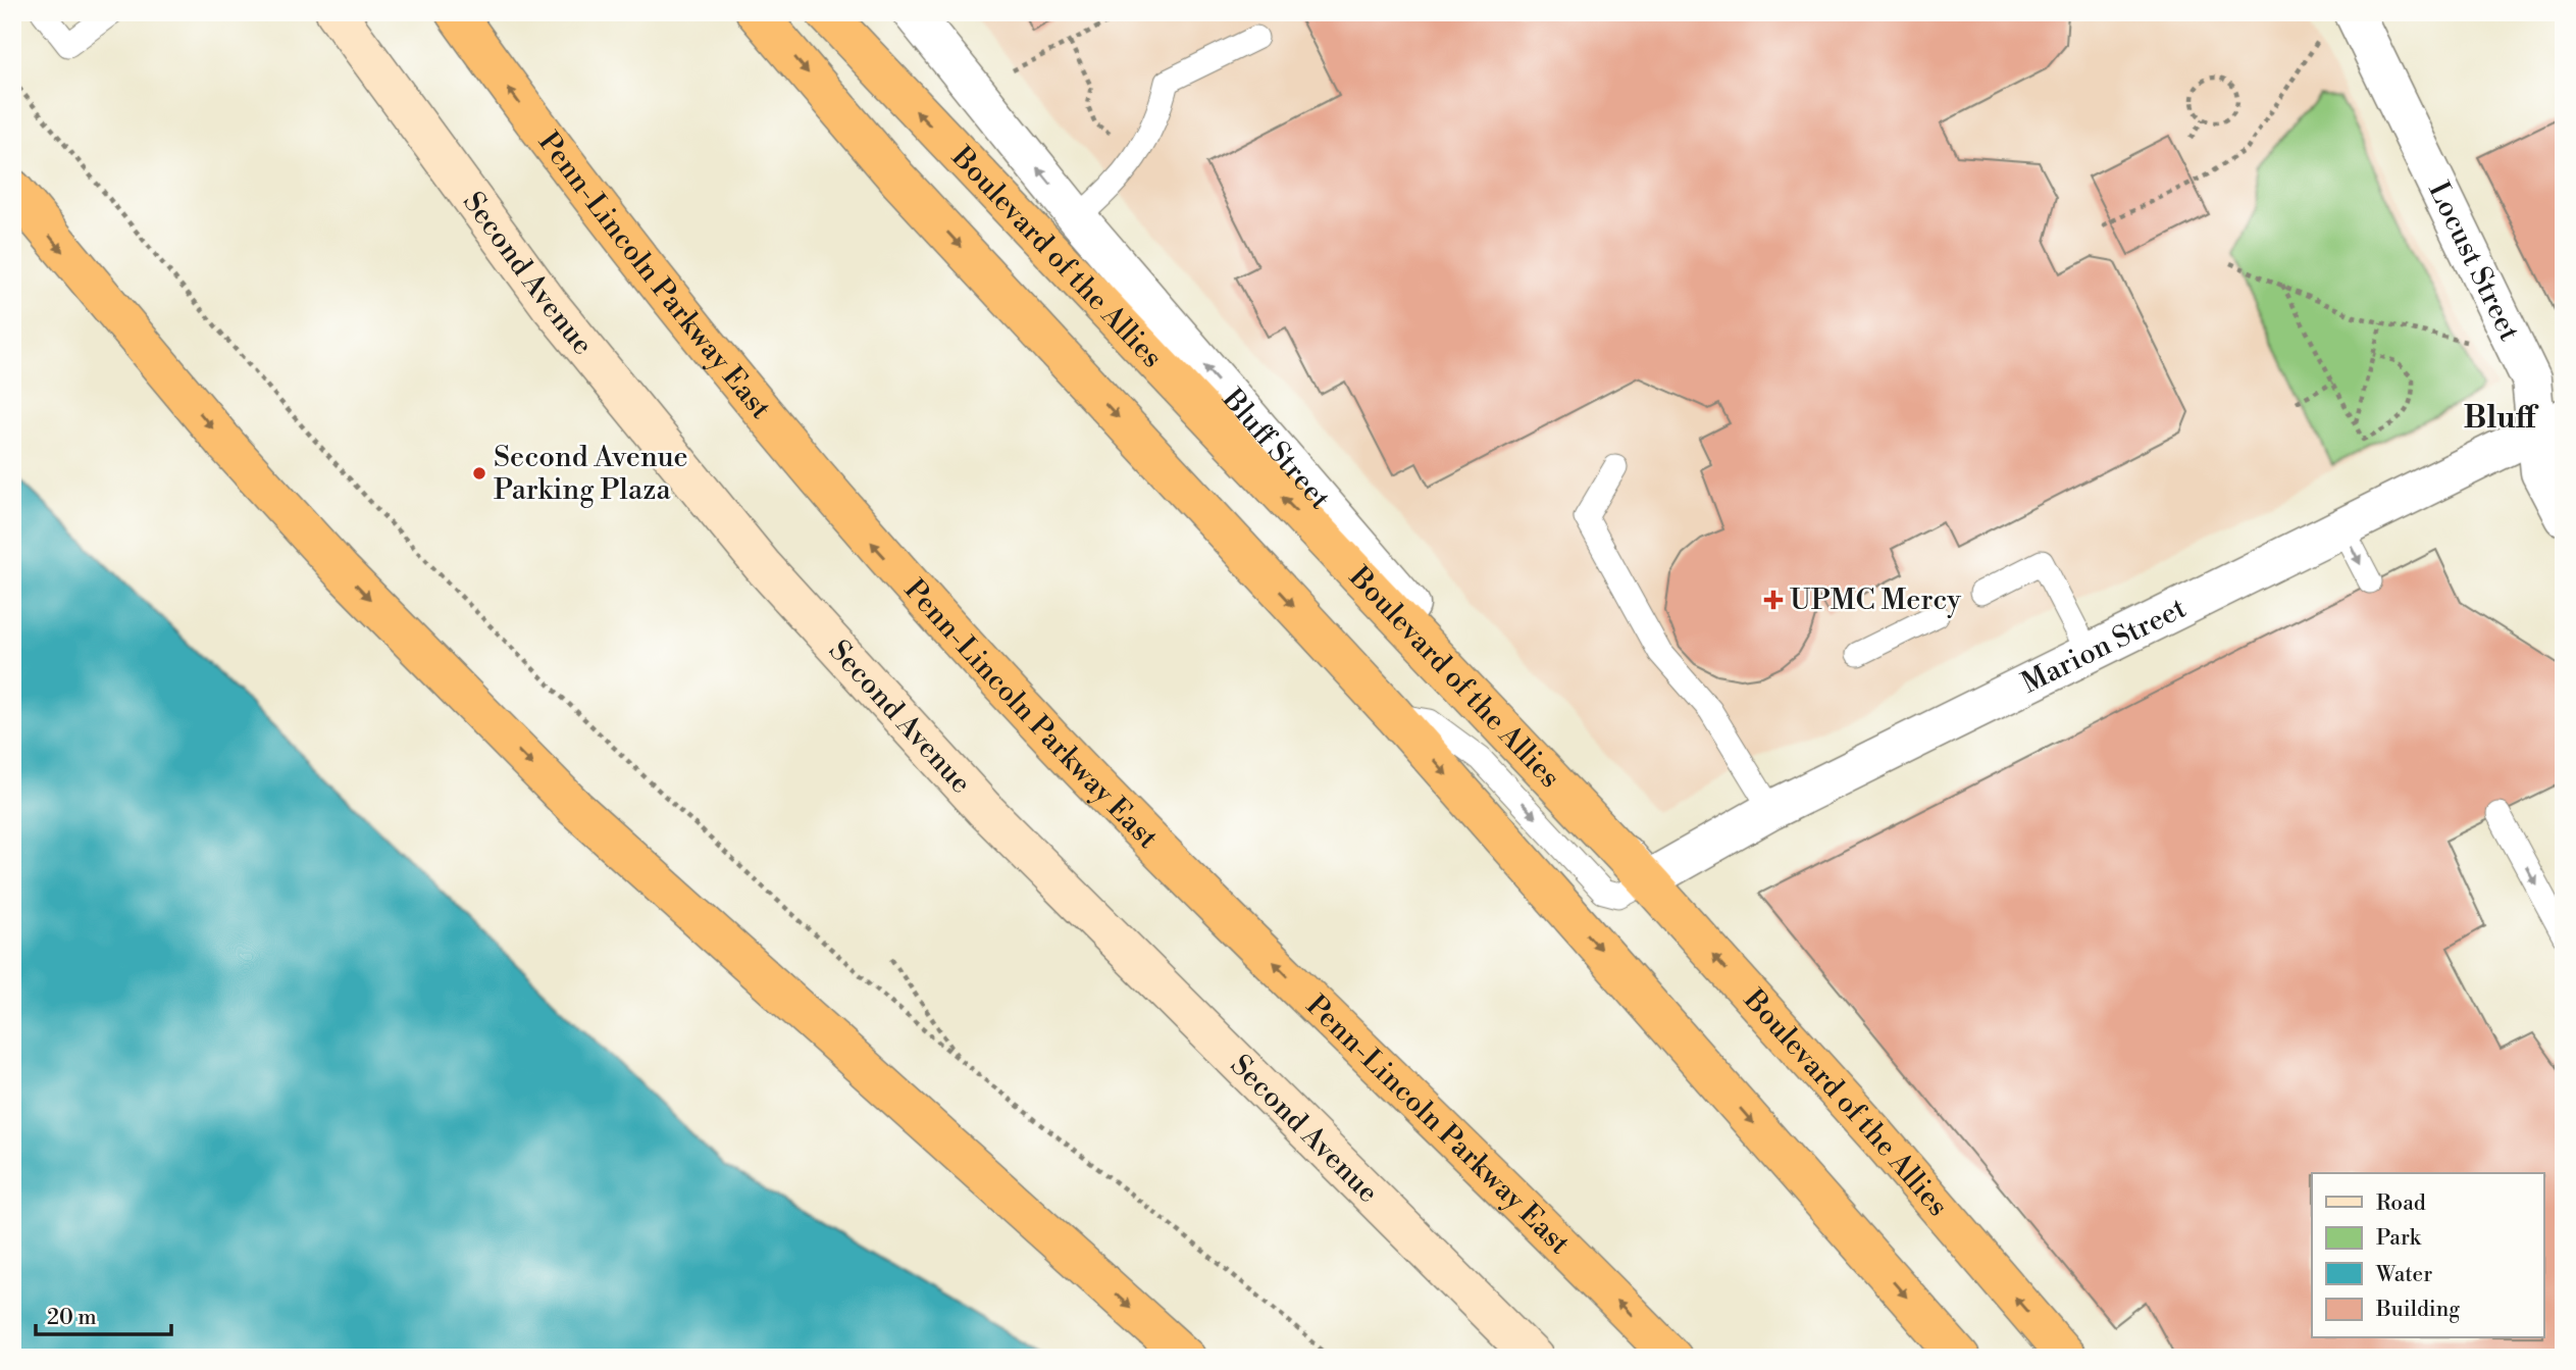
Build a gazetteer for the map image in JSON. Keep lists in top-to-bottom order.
{
  "streets": {
    "highway": ["Boulevard of the Allies", "Penn-Lincoln Parkway East"],
    "main road": ["Second Avenue"],
    "street": ["Locust Street", "Bluff Street", "Marion Street"]
  },
  "crossings": [
    ["Boulevard of the Allies", "Bluff Street"],
    ["Boulevard of the Allies", "Marion Street"],
    ["Locust Street", "Marion Street"],
    ["Bluff Street", "Marion Street"]
  ],
  "one_way": ["Penn-Lincoln Parkway East", "Bluff Street"],
  "districts": ["Bluff"],
  "places": {
    "other": ["Second Avenue Parking Plaza"],
    "health": ["UPMC Mercy"]
  },
  "legend": [
    "Road",
    "Park",
    "Water",
    "Building"
  ],
  "scale_bar": "20 m"
}
